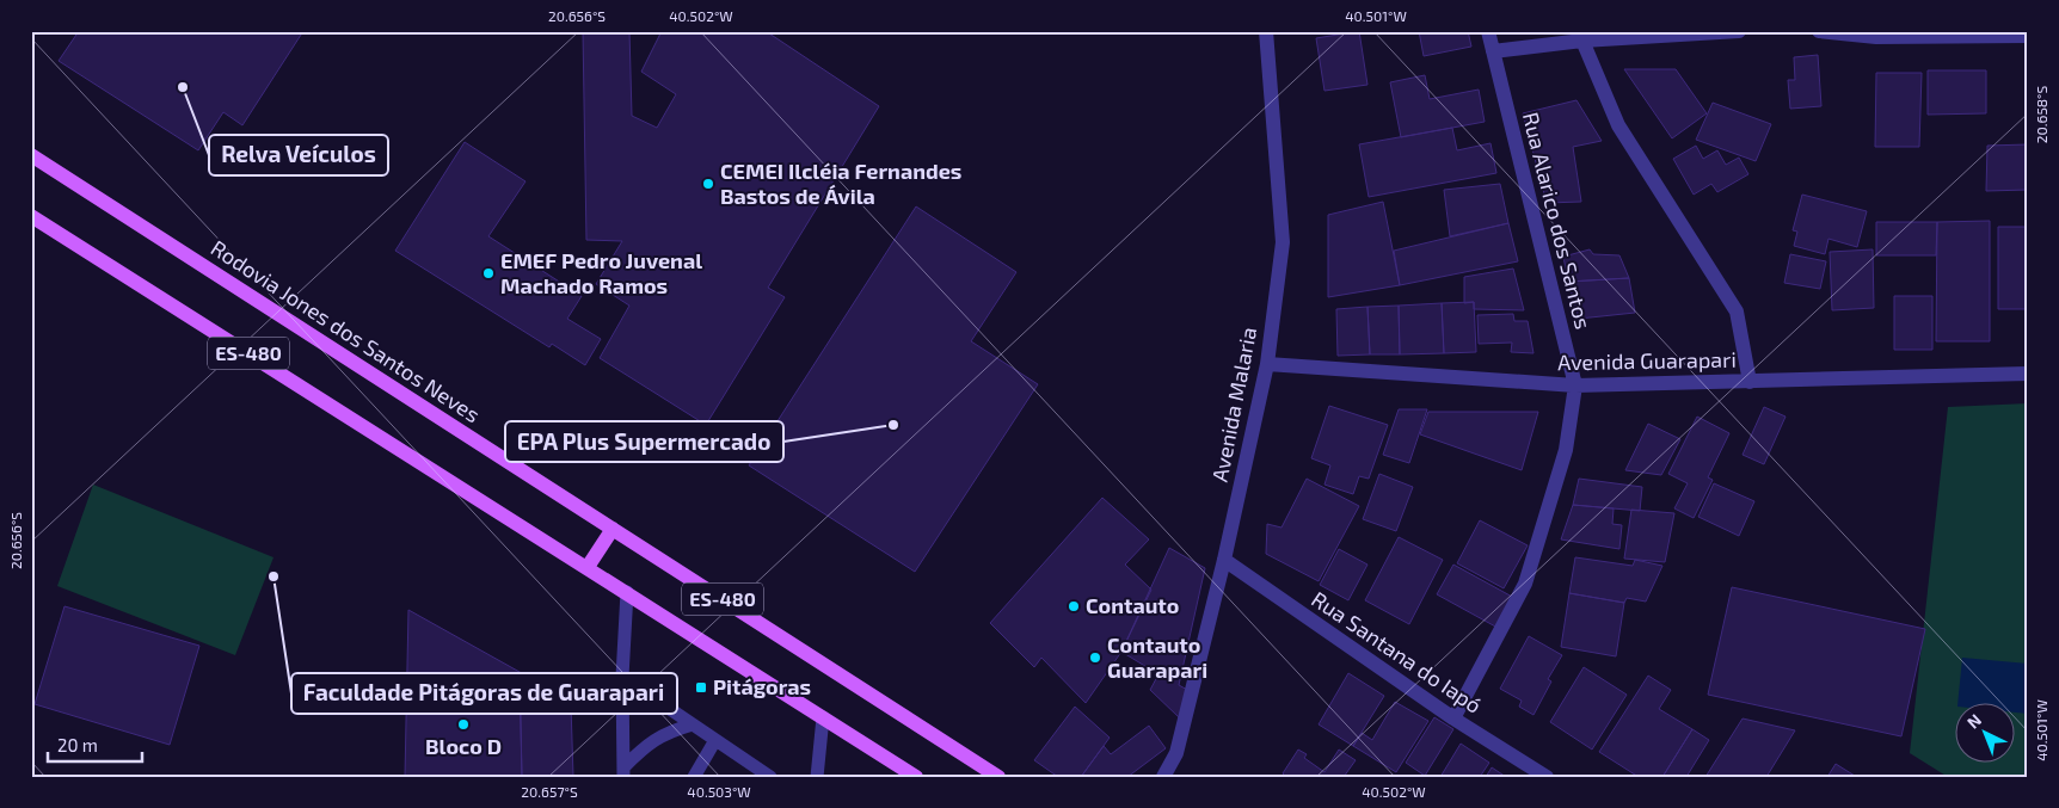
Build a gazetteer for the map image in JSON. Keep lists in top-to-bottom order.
{
  "streets": {
    "main road": ["Rodovia Jones dos Santos Neves", "ES-480"],
    "street": [
      "Rua Alarico dos Santos",
      "Avenida Guarapari",
      "Avenida Malaria",
      "Rua Santana do Iapó"
    ]
  },
  "crossings": [
    ["Rua Alarico dos Santos", "Avenida Guarapari"],
    ["Rua Alarico dos Santos", "Rua Santana do Iapó"],
    ["Avenida Guarapari", "Avenida Malaria"],
    ["Avenida Malaria", "Rua Santana do Iapó"]
  ],
  "places": {
    "other": [
      "Relva Veículos",
      "CEMEI Ilcléia Fernandes Bastos de Ávila",
      "EMEF Pedro Juvenal Machado Ramos",
      "EPA Plus Supermercado",
      "Faculdade Pitágoras de Guarapari",
      "Contauto",
      "Contauto Guarapari",
      "Bloco D"
    ],
    "transit": ["Pitágoras"]
  },
  "scale_bar": "20 m",
  "north": "top left",
  "coordinates": [
    "20.656°S",
    "40.502°W",
    "40.501°W",
    "20.658°S",
    "20.657°S",
    "40.503°W"
  ]
}
